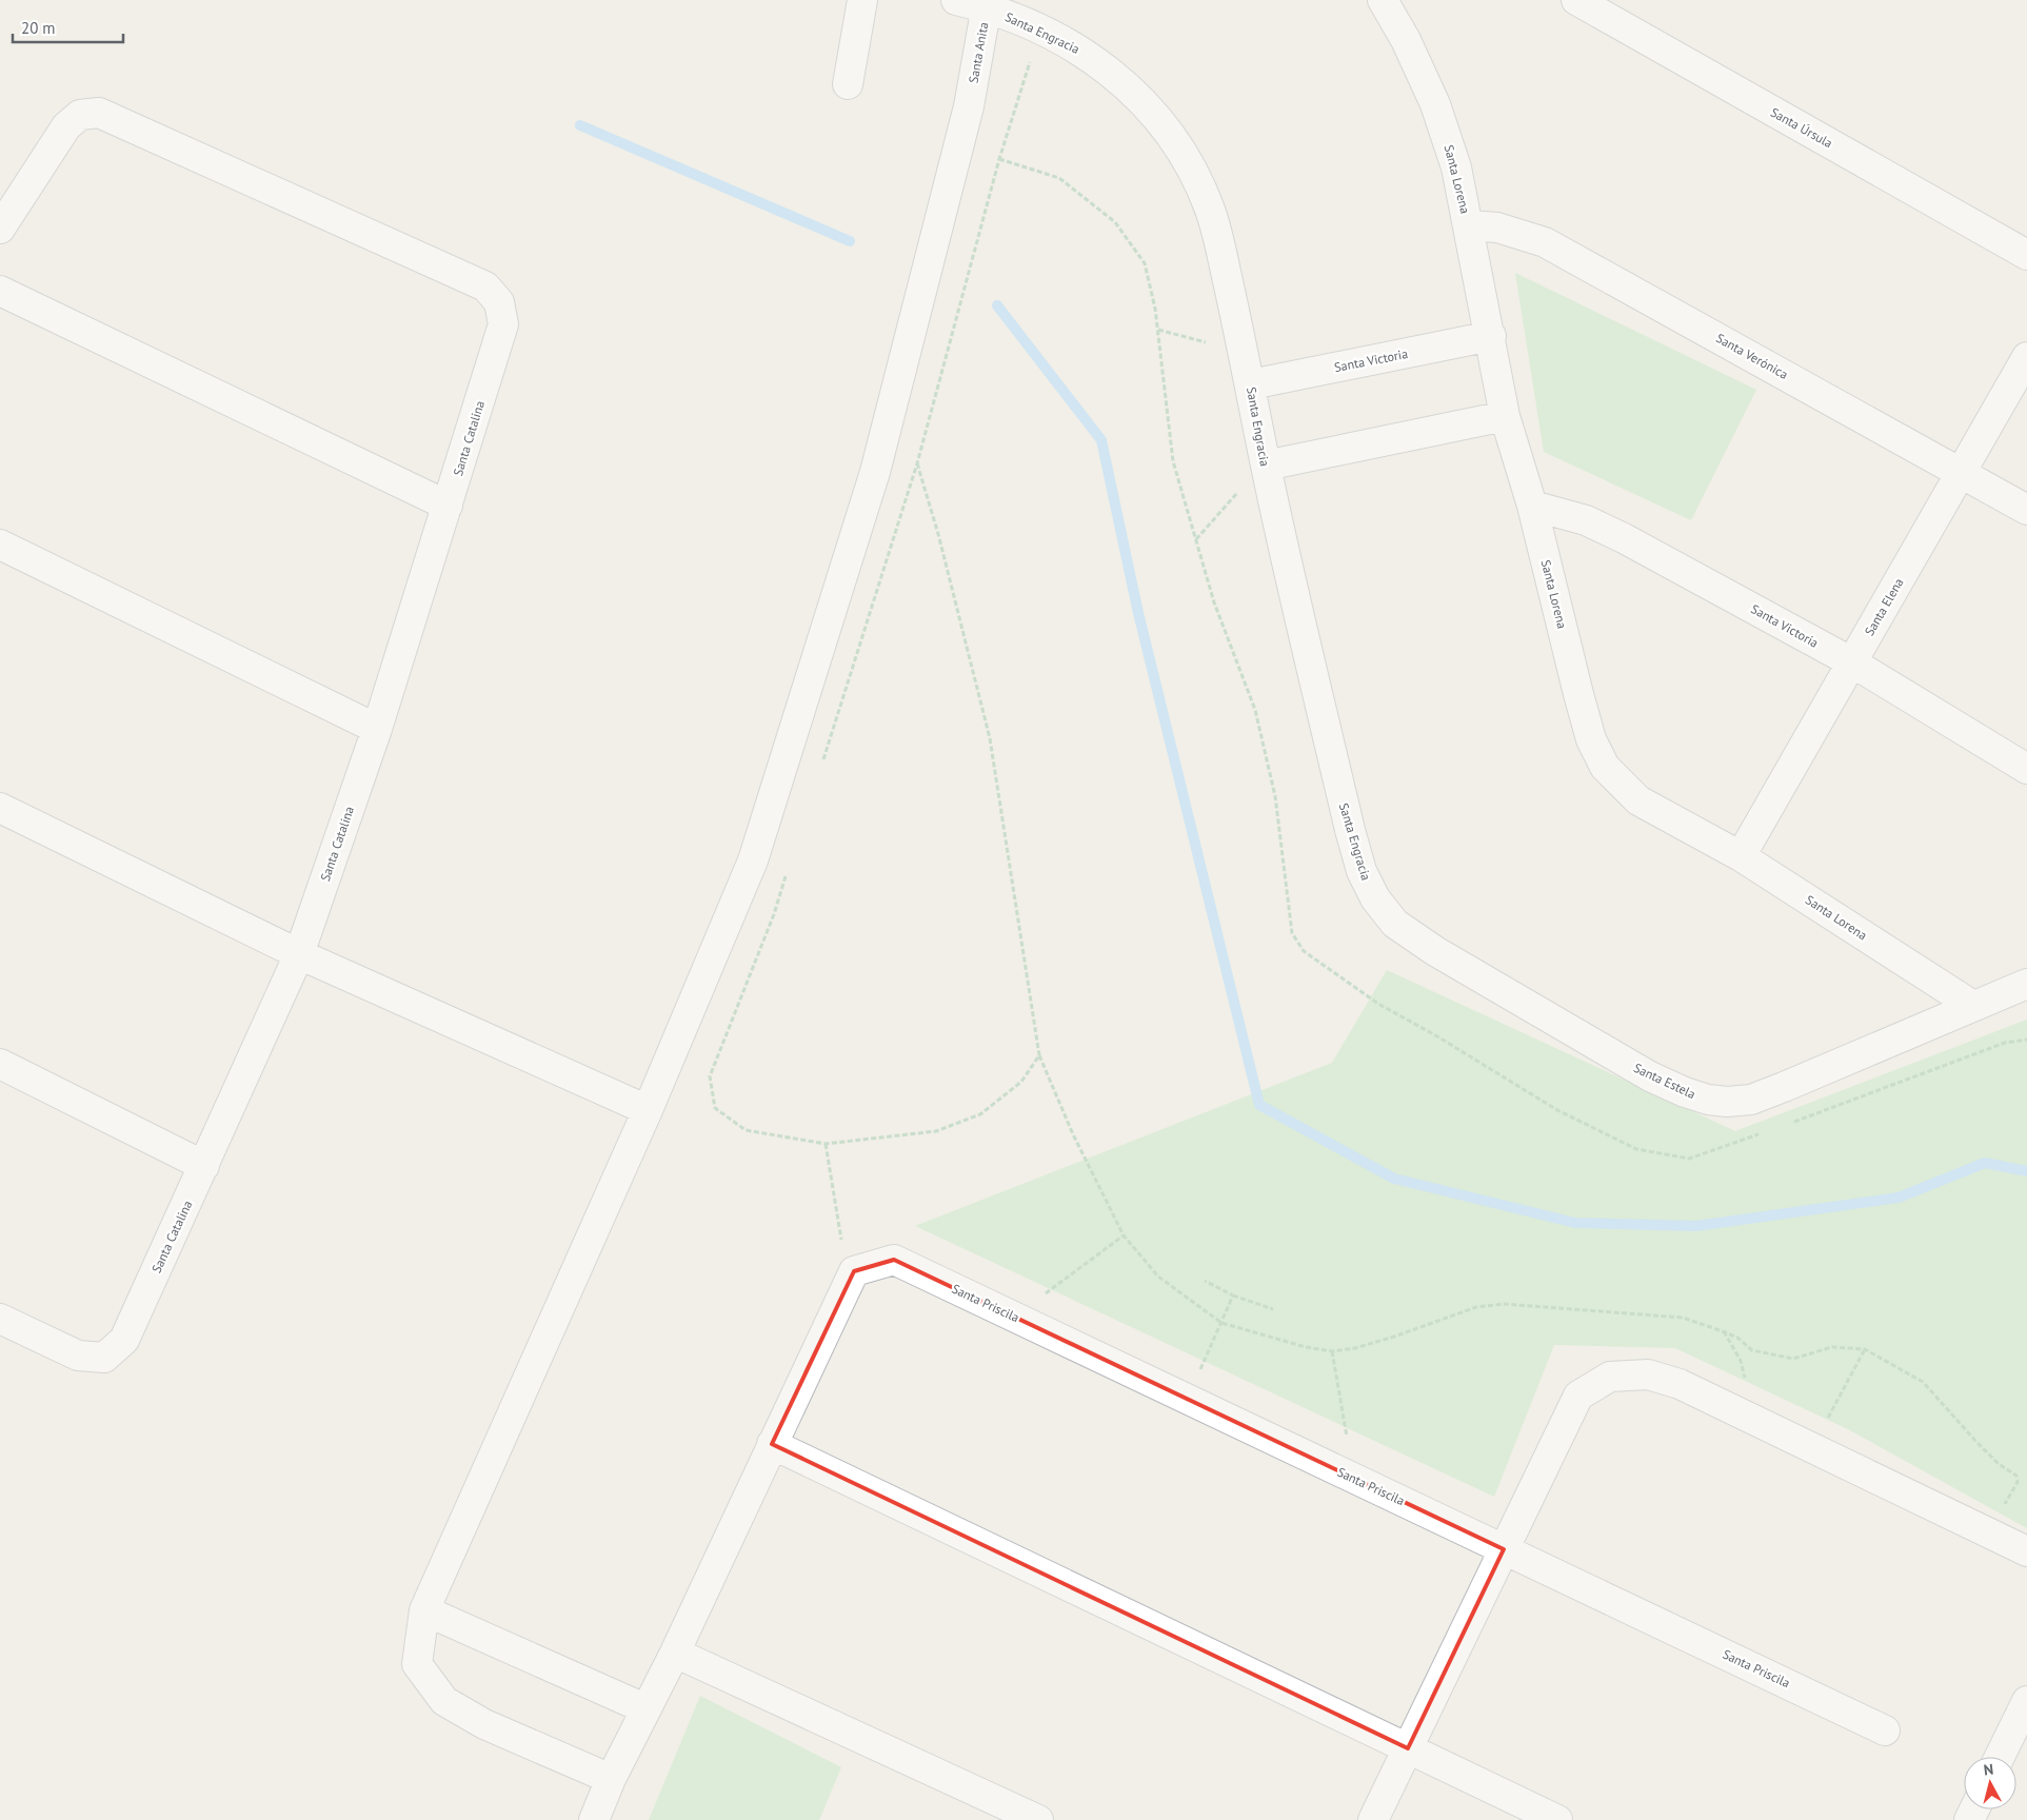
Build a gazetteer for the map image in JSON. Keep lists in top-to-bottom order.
{
  "streets": {
    "street": [
      "Santa Engracia",
      "Santa Anita",
      "Santa Úrsula",
      "Santa Lorena",
      "Santa Verónica",
      "Santa Victoria",
      "Santa Catalina",
      "Santa Elena",
      "Santa Estela",
      "Santa Priscila"
    ]
  },
  "crossings": [
    ["Santa Engracia", "Santa Anita"],
    ["Santa Engracia", "Santa Victoria"],
    ["Santa Engracia", "Santa Estela"],
    ["Santa Lorena", "Santa Verónica"],
    ["Santa Lorena", "Santa Victoria"],
    ["Santa Lorena", "Santa Elena"],
    ["Santa Lorena", "Santa Estela"],
    ["Santa Verónica", "Santa Elena"],
    ["Santa Victoria", "Santa Elena"]
  ],
  "scale_bar": "20 m",
  "north": "top"
}
